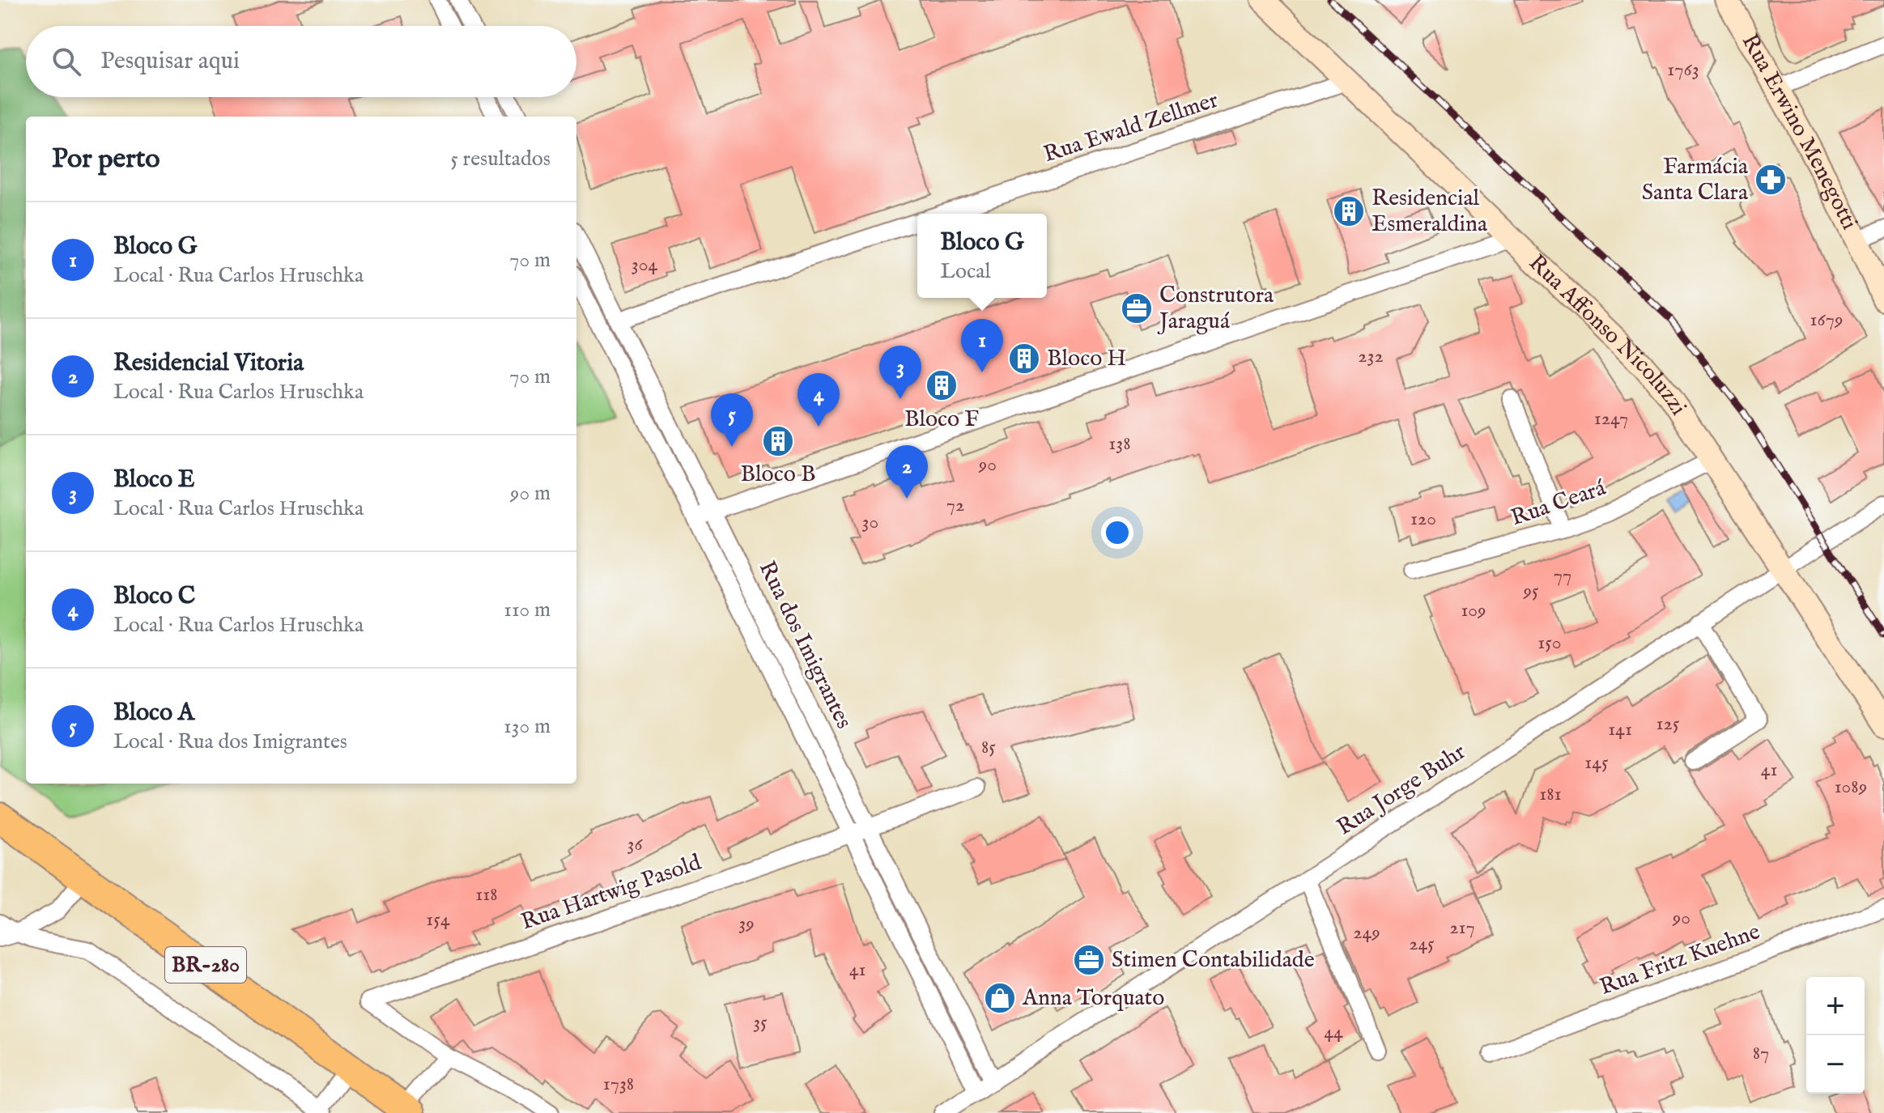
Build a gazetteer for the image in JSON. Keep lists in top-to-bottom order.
{
  "streets": {
    "highway": ["BR-280"],
    "street": [
      "Rua Ewald Zellmer",
      "Rua Erwino Menegotti",
      "Rua Affonso Nicoluzzi",
      "Rua Ceará",
      "Rua dos Imigrantes",
      "Rua Jorge Buhr",
      "Rua Hartwig Pasold",
      "Rua Fritz Kuehne"
    ]
  },
  "crossings": [
    ["Rua Ewald Zellmer", "Rua Affonso Nicoluzzi"],
    ["Rua Affonso Nicoluzzi", "Rua Ceará"],
    ["Rua Affonso Nicoluzzi", "Rua Jorge Buhr"],
    ["Rua dos Imigrantes", "Rua Jorge Buhr"],
    ["Rua dos Imigrantes", "Rua Hartwig Pasold"]
  ],
  "places": {
    "pharmacy": ["Farmácia Santa Clara"],
    "building": [
      "Residencial Esmeraldina",
      "Bloco H",
      "Bloco F",
      "Bloco B"
    ],
    "office": ["Construtora Jaraguá", "Stimen Contabilidade"],
    "shop": ["Anna Torquato"]
  },
  "house_numbers": [
    "1763",
    "304",
    "1679",
    "232",
    "1247",
    "138",
    "90",
    "72",
    "120",
    "30",
    "77",
    "95",
    "109",
    "150",
    "125",
    "141",
    "85",
    "145",
    "41",
    "1089",
    "181",
    "36",
    "118",
    "90",
    "154",
    "39",
    "217",
    "249",
    "245",
    "41",
    "35",
    "44",
    "87",
    "1738"
  ],
  "page": {
    "search": "Pesquisar aqui",
    "heading": ["Por perto", "5 resultados"],
    "list": [
      {
        "mark": "1",
        "name": "Bloco G",
        "note": "Local · Rua Carlos Hruschka",
        "value": "70 m"
      },
      {
        "mark": "2",
        "name": "Residencial Vitoria",
        "note": "Local · Rua Carlos Hruschka",
        "value": "70 m"
      },
      {
        "mark": "3",
        "name": "Bloco E",
        "note": "Local · Rua Carlos Hruschka",
        "value": "90 m"
      },
      {
        "mark": "4",
        "name": "Bloco C",
        "note": "Local · Rua Carlos Hruschka",
        "value": "110 m"
      },
      {
        "mark": "5",
        "name": "Bloco A",
        "note": "Local · Rua dos Imigrantes",
        "value": "130 m"
      }
    ],
    "popup": ["Bloco G", "Local"],
    "pins": [
      "1",
      "3",
      "4",
      "5",
      "2"
    ],
    "map_buttons": ["+", "−"]
  }
}
